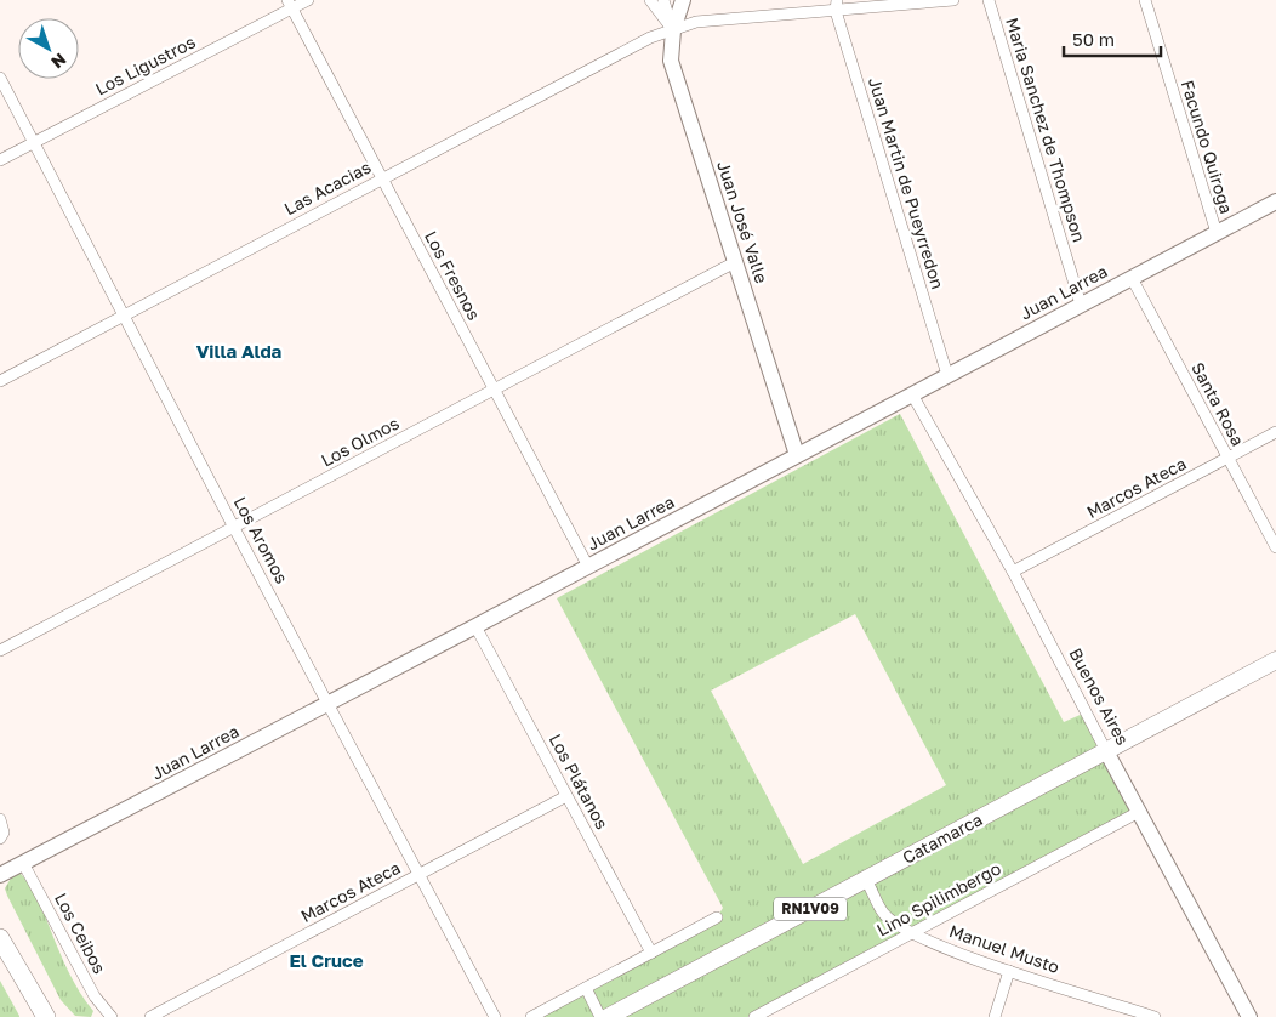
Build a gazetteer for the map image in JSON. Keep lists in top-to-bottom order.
{
  "streets": {
    "main road": ["Catamarca", "RN1V09"],
    "street": [
      "Los Ligustros",
      "Maria Sanchez de Thompson",
      "Facundo Quiroga",
      "Juan Martin de Pueyrredon",
      "Las Acacias",
      "Juan José Valle",
      "Los Fresnos",
      "Juan Larrea",
      "Santa Rosa",
      "Los Olmos",
      "Marcos Ateca",
      "Los Aromos",
      "Buenos Aires",
      "Los Plátanos",
      "Lino Spilimbergo",
      "Los Ceibos",
      "Manuel Musto"
    ]
  },
  "crossings": [
    ["Los Ligustros", "Los Fresnos"],
    ["Los Ligustros", "Los Aromos"],
    ["Maria Sanchez de Thompson", "Juan Larrea"],
    ["Facundo Quiroga", "Juan Larrea"],
    ["Juan Martin de Pueyrredon", "Las Acacias"],
    ["Juan Martin de Pueyrredon", "Juan Larrea"],
    ["Las Acacias", "Juan José Valle"],
    ["Las Acacias", "Los Fresnos"],
    ["Las Acacias", "Los Aromos"],
    ["Juan José Valle", "Juan Larrea"],
    ["Juan José Valle", "Los Olmos"],
    ["Los Fresnos", "Juan Larrea"],
    ["Los Fresnos", "Los Olmos"],
    ["Juan Larrea", "Santa Rosa"],
    ["Juan Larrea", "Los Aromos"],
    ["Juan Larrea", "Buenos Aires"],
    ["Juan Larrea", "Los Plátanos"],
    ["Juan Larrea", "Los Ceibos"],
    ["Santa Rosa", "Marcos Ateca"],
    ["Los Olmos", "Los Aromos"],
    ["Marcos Ateca", "Los Aromos"],
    ["Marcos Ateca", "Buenos Aires"],
    ["Marcos Ateca", "Los Plátanos"],
    ["Buenos Aires", "Catamarca"],
    ["Buenos Aires", "Lino Spilimbergo"],
    ["Catamarca", "Manuel Musto"],
    ["Lino Spilimbergo", "Manuel Musto"]
  ],
  "districts": ["Villa Alda", "El Cruce"],
  "scale_bar": "50 m",
  "north": "bottom right"
}
